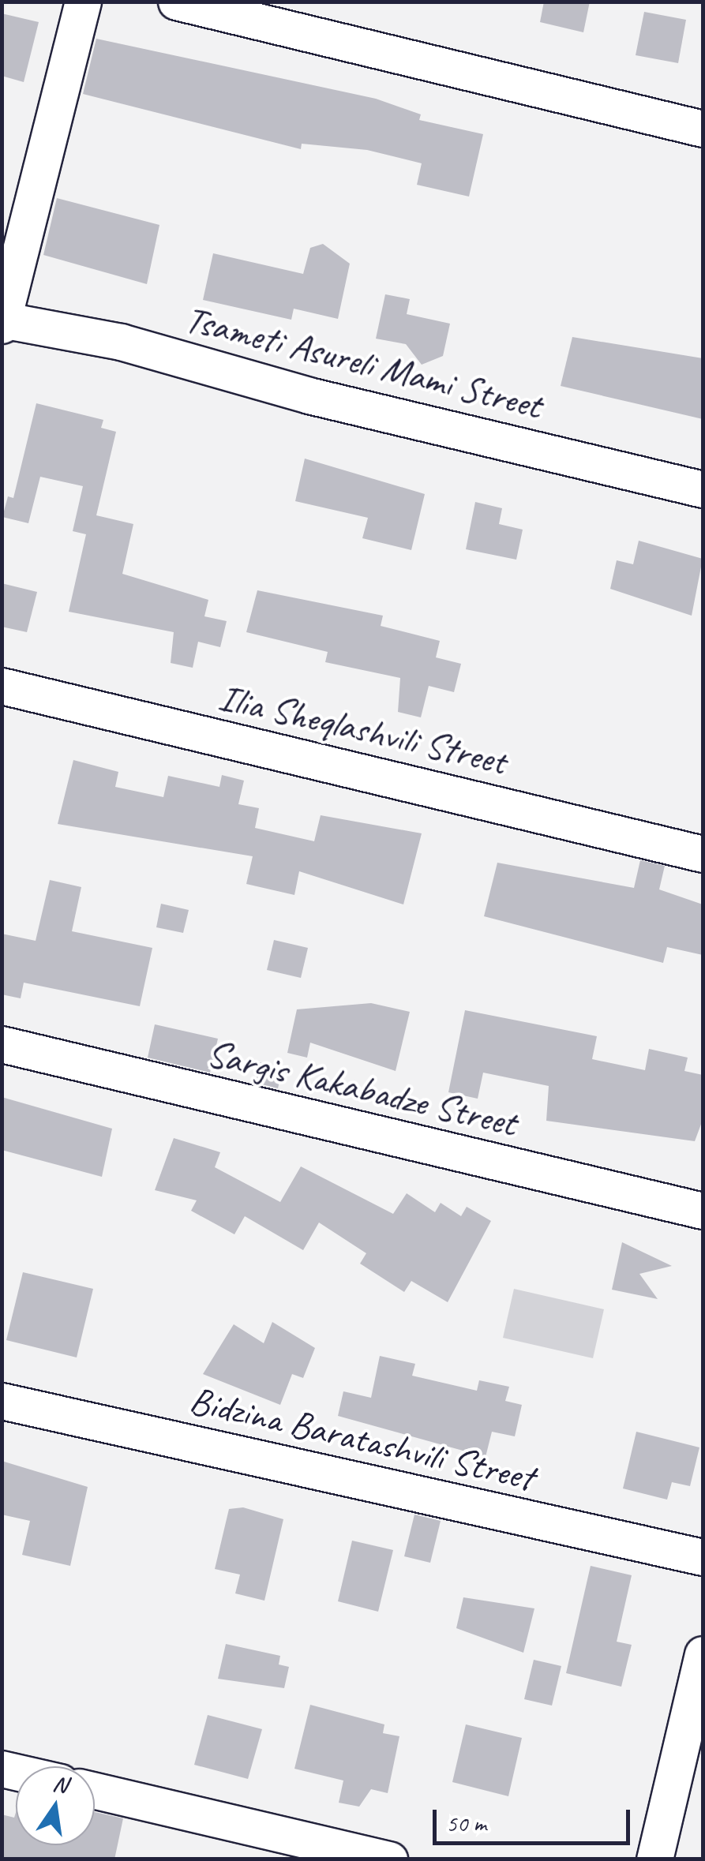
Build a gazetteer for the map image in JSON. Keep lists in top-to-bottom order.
{
  "streets": {
    "street": [
      "Tsameti Asureli Mami Street",
      "Ilia Sheqlashvili Street",
      "Sargis Kakabadze Street",
      "Bidzina Baratashvili Street"
    ]
  },
  "scale_bar": "50 m",
  "north": "top"
}
